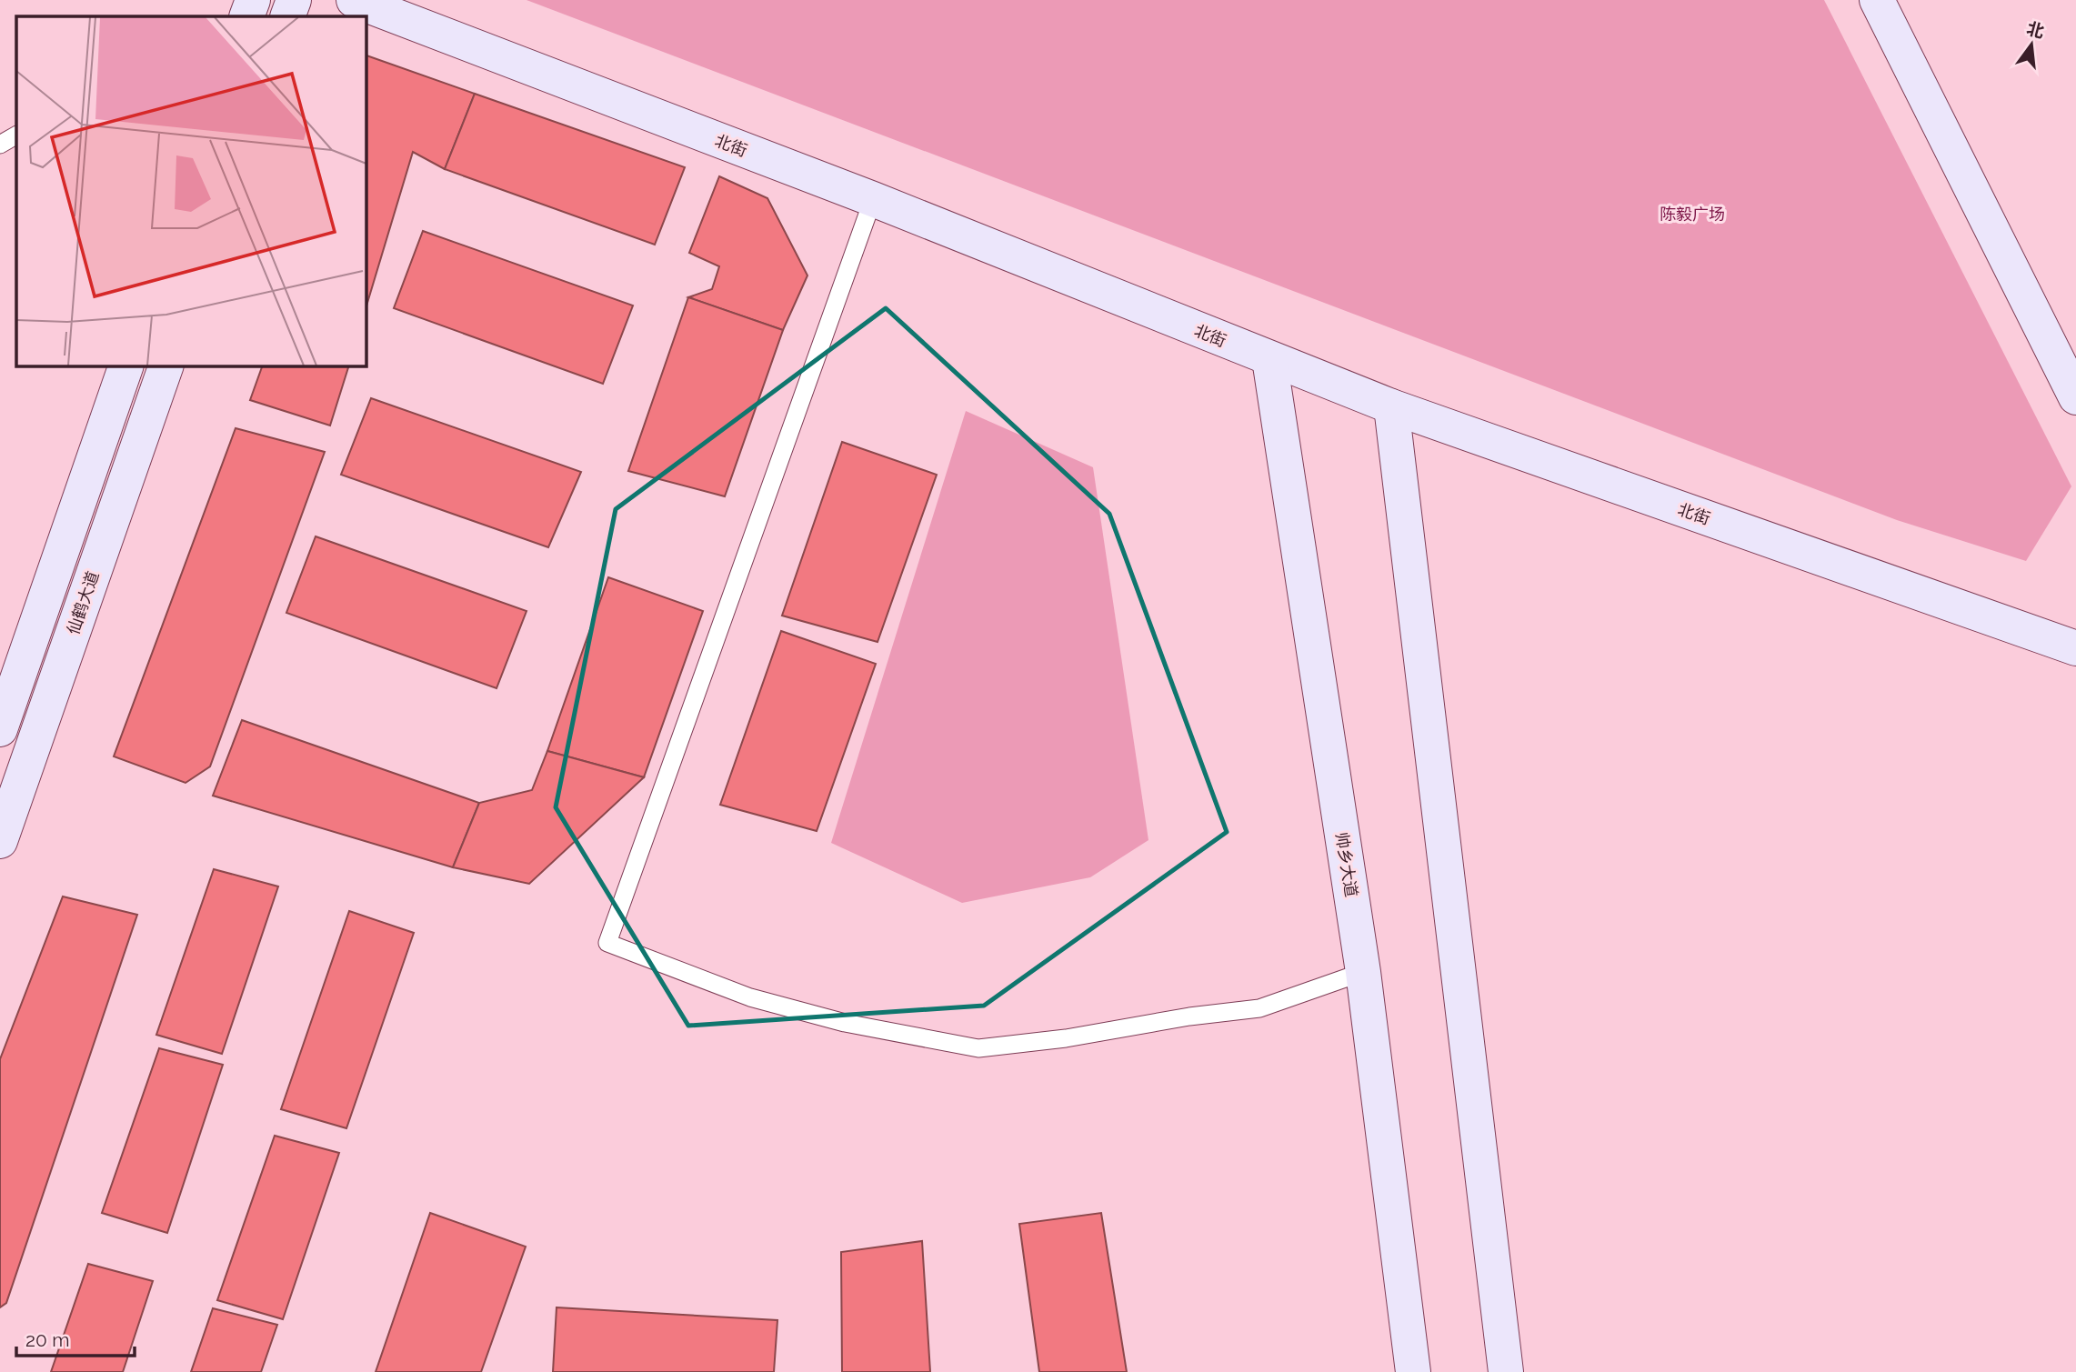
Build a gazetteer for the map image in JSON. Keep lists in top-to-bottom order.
{
  "streets": {
    "main road": ["北街", "仙鹤大道", "帅乡大道"]
  },
  "crossings": [
    ["北街", "帅乡大道"]
  ],
  "parks": ["陈毅广场"],
  "scale_bar": "20 m",
  "north": "top"
}
